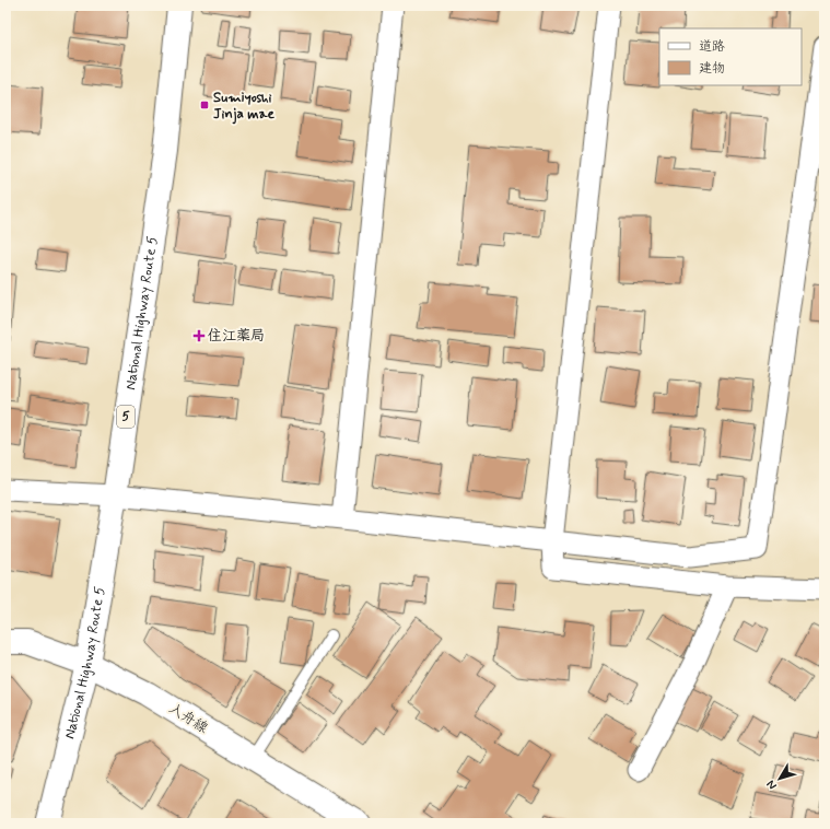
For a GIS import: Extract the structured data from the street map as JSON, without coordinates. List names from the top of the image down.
{
  "streets": {
    "main road": ["National Highway Route 5", "5", "入舟線"]
  },
  "crossings": [
    ["National Highway Route 5", "入舟線"]
  ],
  "places": {
    "transit": ["Sumiyoshi Jinja mae"],
    "health": ["住江薬局"]
  },
  "legend": ["道路", "建物"],
  "north": "bottom left"
}
